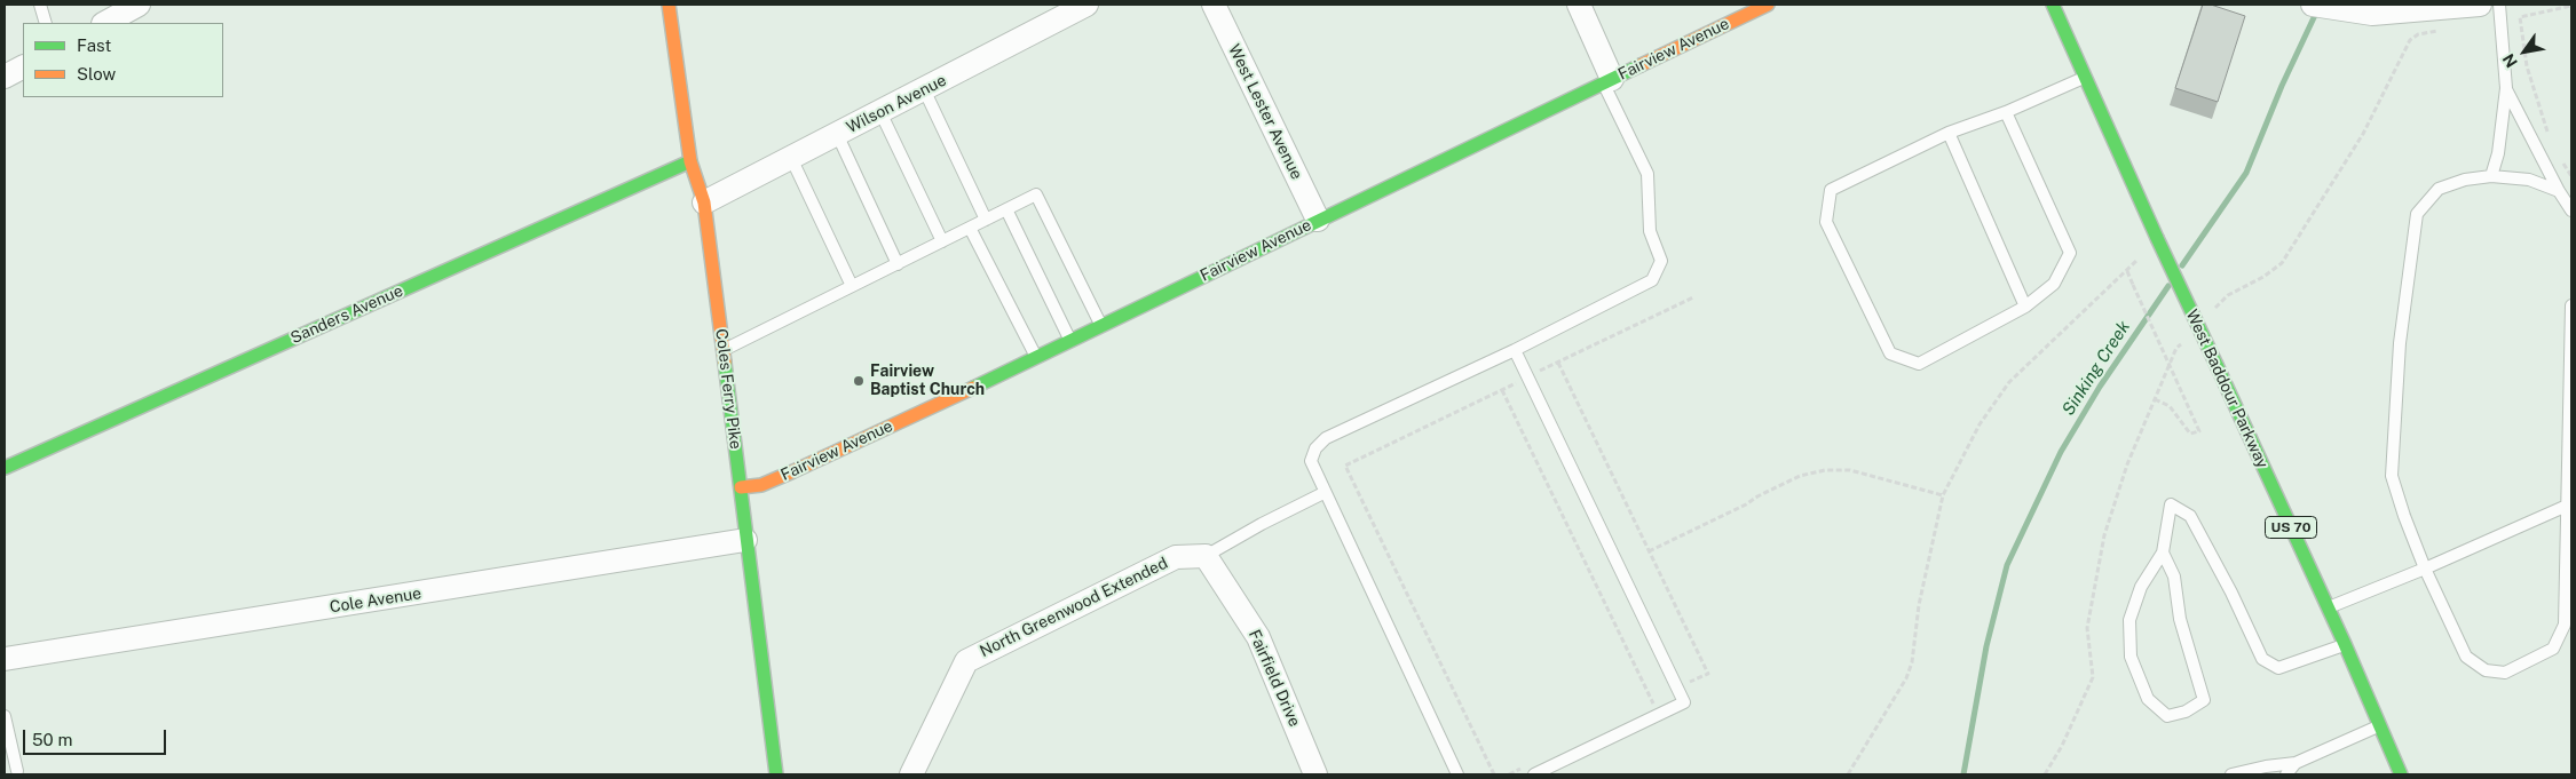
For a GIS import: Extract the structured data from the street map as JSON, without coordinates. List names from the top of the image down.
{
  "streets": {
    "street": [
      "Fairview Avenue",
      "Wilson Avenue",
      "West Lester Avenue",
      "Sanders Avenue",
      "Coles Ferry Pike",
      "West Baddour Parkway",
      "US 70",
      "Cole Avenue",
      "North Greenwood Extended",
      "Fairfield Drive"
    ]
  },
  "crossings": [
    ["Fairview Avenue", "West Lester Avenue"],
    ["Fairview Avenue", "Coles Ferry Pike"],
    ["Wilson Avenue", "Coles Ferry Pike"],
    ["Sanders Avenue", "Coles Ferry Pike"],
    ["Coles Ferry Pike", "Cole Avenue"],
    ["North Greenwood Extended", "Fairfield Drive"]
  ],
  "water": ["Sinking Creek"],
  "places": ["Fairview Baptist Church"],
  "legend": ["Fast", "Slow"],
  "scale_bar": "50 m",
  "north": "bottom left"
}
